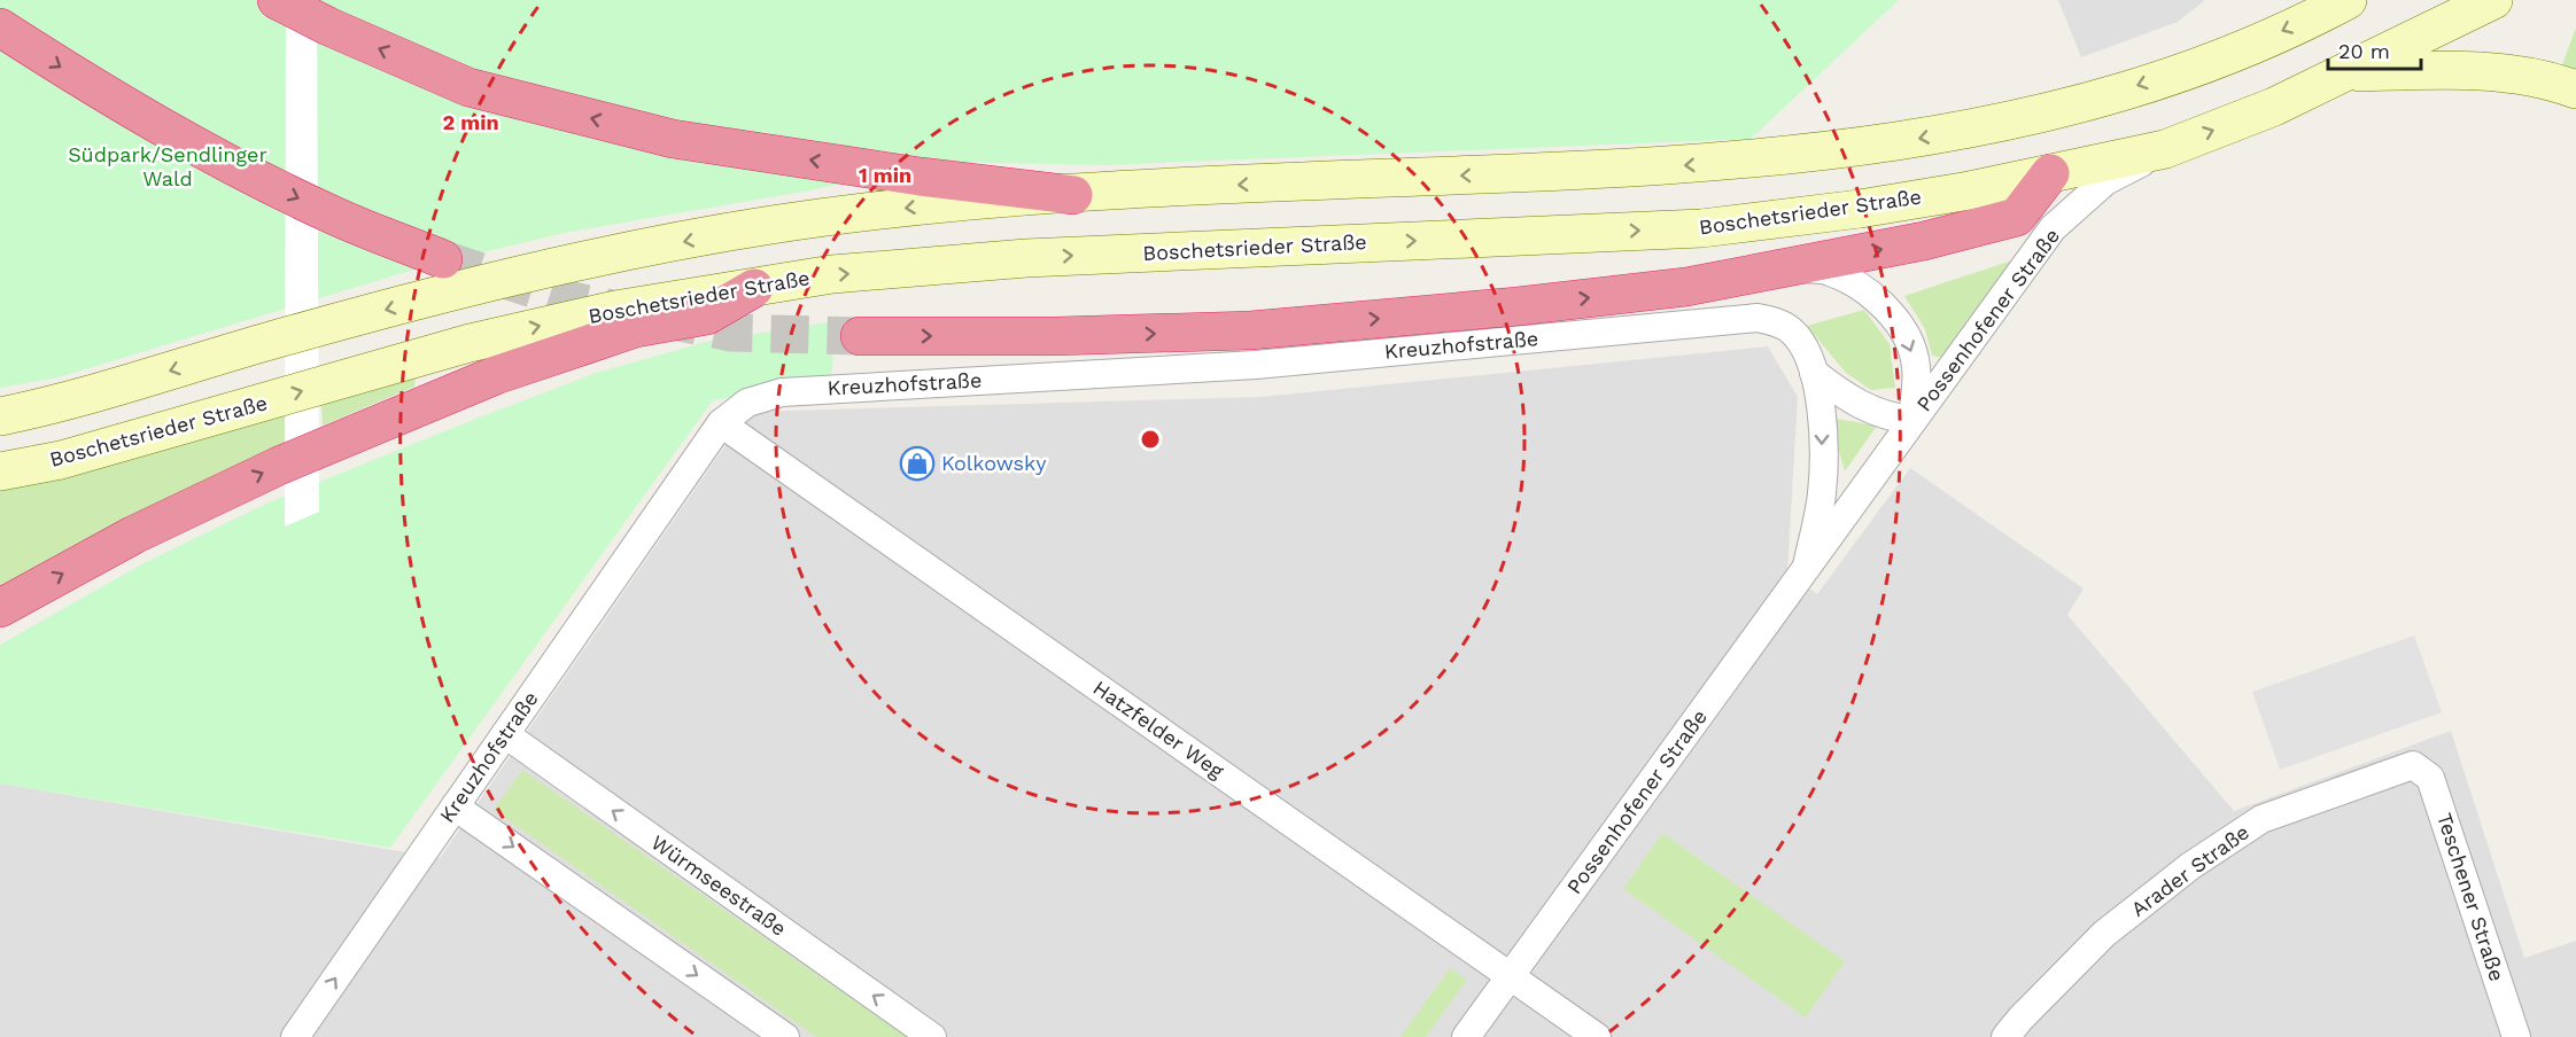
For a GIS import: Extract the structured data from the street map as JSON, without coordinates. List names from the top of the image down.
{
  "streets": {
    "main road": ["Boschetsrieder Straße"],
    "street": [
      "Possenhofener Straße",
      "Kreuzhofstraße",
      "Hatzfelder Weg",
      "Arader Straße",
      "Würmseestraße",
      "Teschener Straße"
    ]
  },
  "crossings": [
    ["Boschetsrieder Straße", "Possenhofener Straße"],
    ["Possenhofener Straße", "Kreuzhofstraße"],
    ["Possenhofener Straße", "Hatzfelder Weg"],
    ["Kreuzhofstraße", "Hatzfelder Weg"],
    ["Kreuzhofstraße", "Würmseestraße"],
    ["Arader Straße", "Teschener Straße"]
  ],
  "parks": ["Südpark/Sendlinger Wald"],
  "places": {
    "shop": ["Kolkowsky"]
  },
  "scale_bar": "20 m",
  "rings": ["2 min", "1 min"]
}
